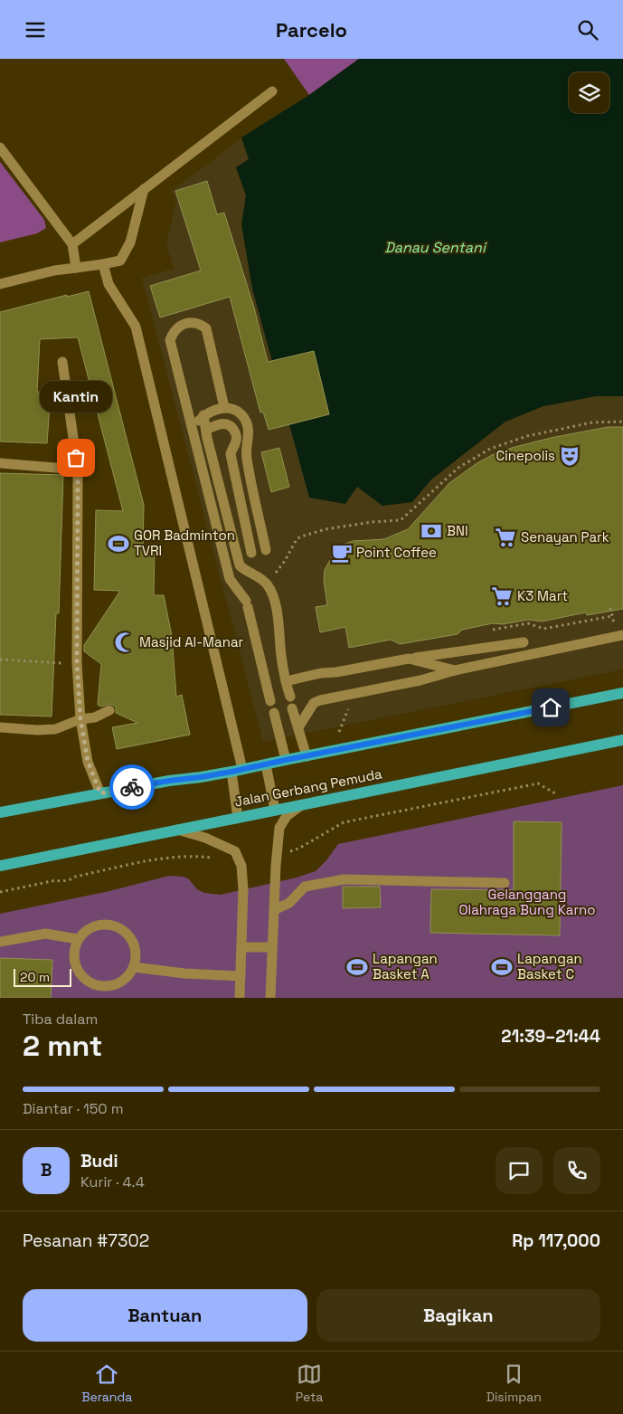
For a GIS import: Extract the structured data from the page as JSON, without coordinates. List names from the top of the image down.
{
  "streets": {
    "main road": ["Jalan Gerbang Pemuda"]
  },
  "water": ["Danau Sentani"],
  "parks": ["Gelanggang Olahraga Bung Karno"],
  "places": {
    "theatre": ["Cinepolis"],
    "other": ["Kantin"],
    "bank": ["BNI"],
    "supermarket": ["Senayan Park", "K3 Mart"],
    "sports": ["GOR Badminton TVRI", "Lapangan Basket A", "Lapangan Basket C"],
    "cafe": ["Point Coffee"],
    "mosque": ["Masjid Al-Manar"]
  },
  "scale_bar": "20 m",
  "page": {
    "header": "Parcelo",
    "bubble": "Kantin",
    "scale": "20 m",
    "heading": ["2 mnt", "Tiba dalam", "21:39–21:44"],
    "panel": [
      "Budi",
      "Kurir · 4.4",
      "Pesanan #7302",
      "Rp 117,000"
    ],
    "bar": "Diantar · 150 m",
    "round": "B",
    "buttons": ["Bantuan", "Bagikan"],
    "tabs": ["Beranda", "Peta", "Disimpan"]
  }
}
